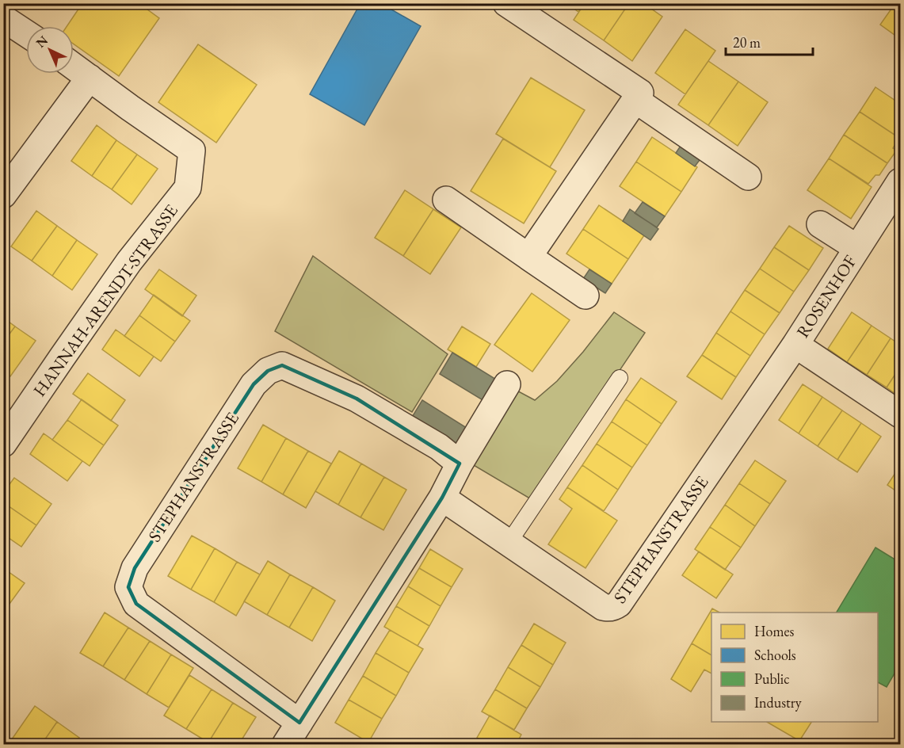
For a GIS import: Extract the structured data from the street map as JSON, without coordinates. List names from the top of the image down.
{
  "streets": {
    "street": ["ROSENHOF", "HANNAH-ARENDT-STRASSE", "STEPHANSTRASSE"]
  },
  "crossings": [
    ["ROSENHOF", "STEPHANSTRASSE"]
  ],
  "legend": [
    "Homes",
    "Schools",
    "Public",
    "Industry"
  ],
  "scale_bar": "20 m",
  "north": "top left"
}
